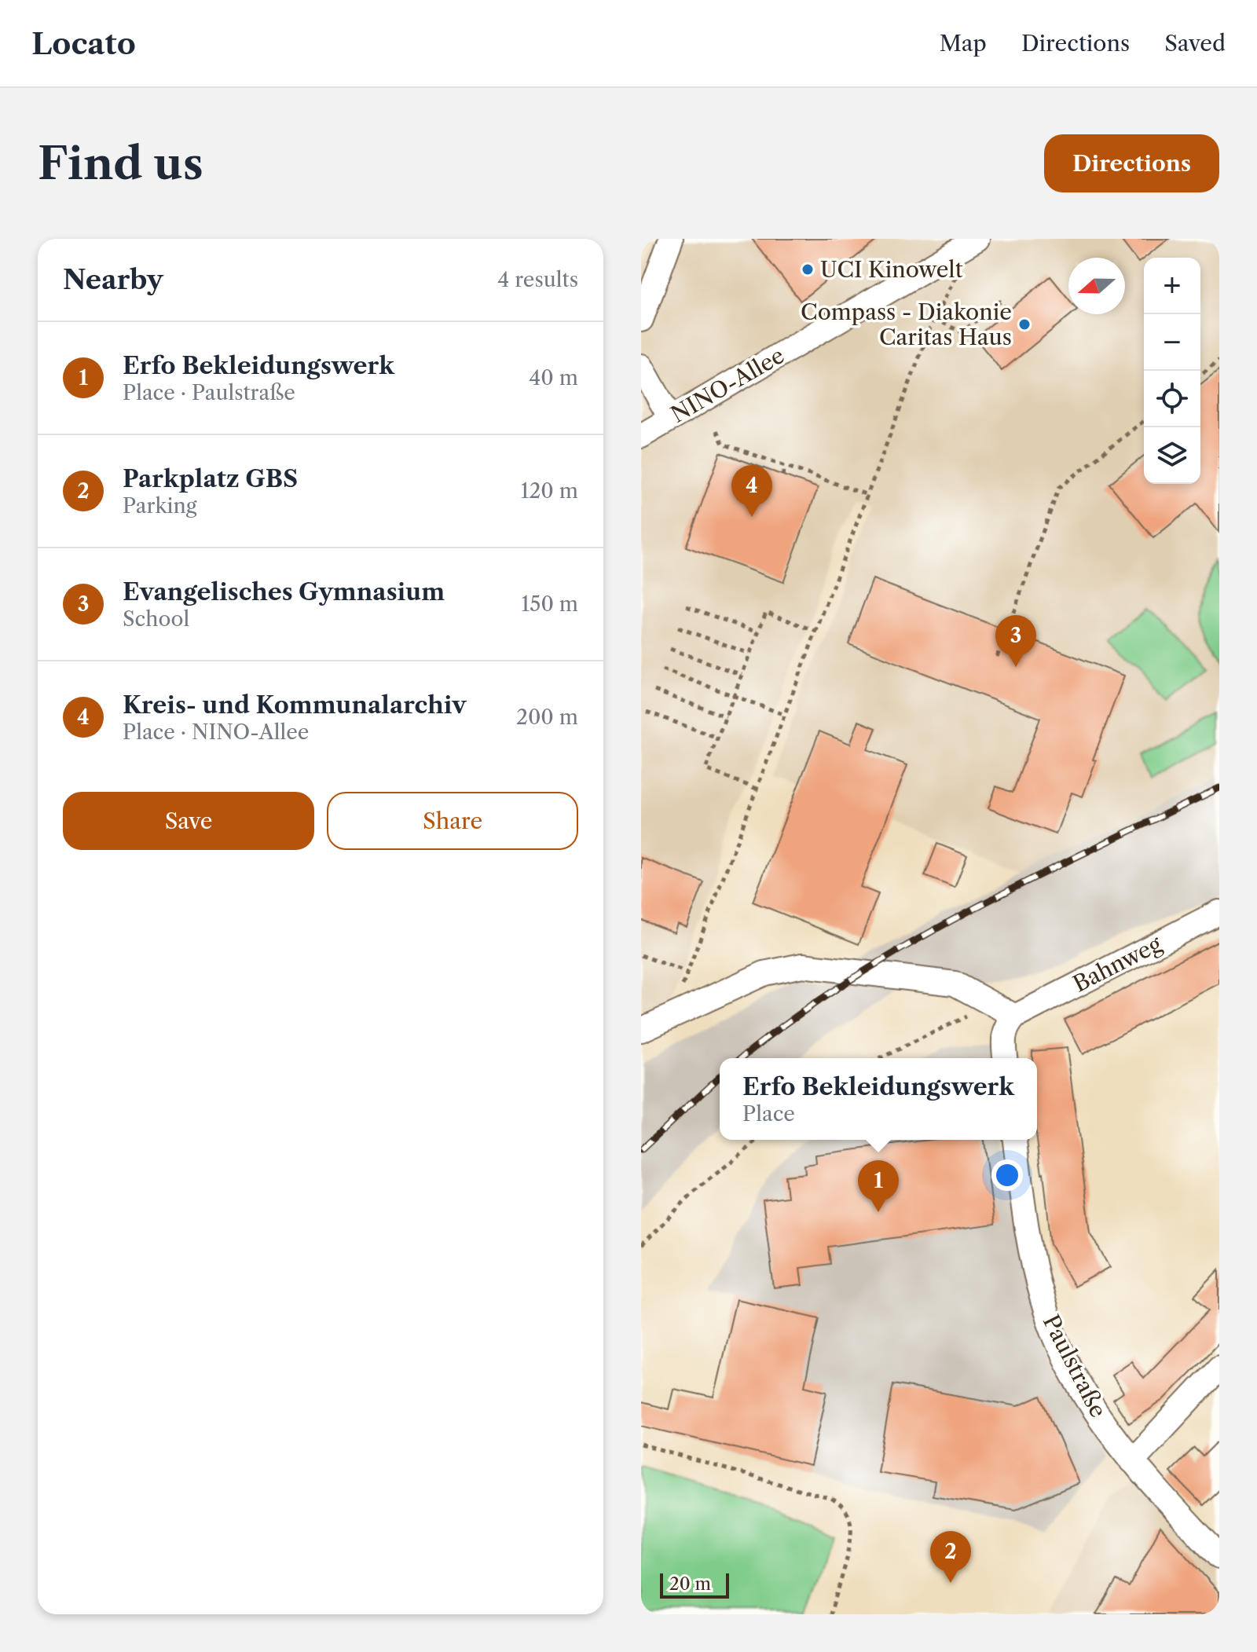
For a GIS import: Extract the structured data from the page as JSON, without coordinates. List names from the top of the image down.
{
  "streets": {
    "street": ["NINO-Allee", "Bahnweg", "Paulstraße"]
  },
  "places": ["UCI Kinowelt", "Compass - Diakonie Caritas Haus"],
  "scale_bar": "20 m",
  "north": "left",
  "page": {
    "header": "Locato",
    "nav": ["Map", "Directions", "Saved"],
    "buttons": [
      "Directions",
      ["Save", "Share"]
    ],
    "title": "Find us",
    "heading": ["Nearby", "4 results"],
    "map_buttons": ["+", "−"],
    "list": [
      {
        "mark": "1",
        "name": "Erfo Bekleidungswerk",
        "note": "Place · Paulstraße",
        "value": "40 m"
      },
      {
        "mark": "2",
        "name": "Parkplatz GBS",
        "note": "Parking",
        "value": "120 m"
      },
      {
        "mark": "3",
        "name": "Evangelisches Gymnasium",
        "note": "School",
        "value": "150 m"
      },
      {
        "mark": "4",
        "name": "Kreis- und Kommunalarchiv",
        "note": "Place · NINO-Allee",
        "value": "200 m"
      }
    ],
    "pins": [
      "4",
      "3",
      "1",
      "2"
    ],
    "popup": ["Erfo Bekleidungswerk", "Place"],
    "scale": "20 m"
  }
}
